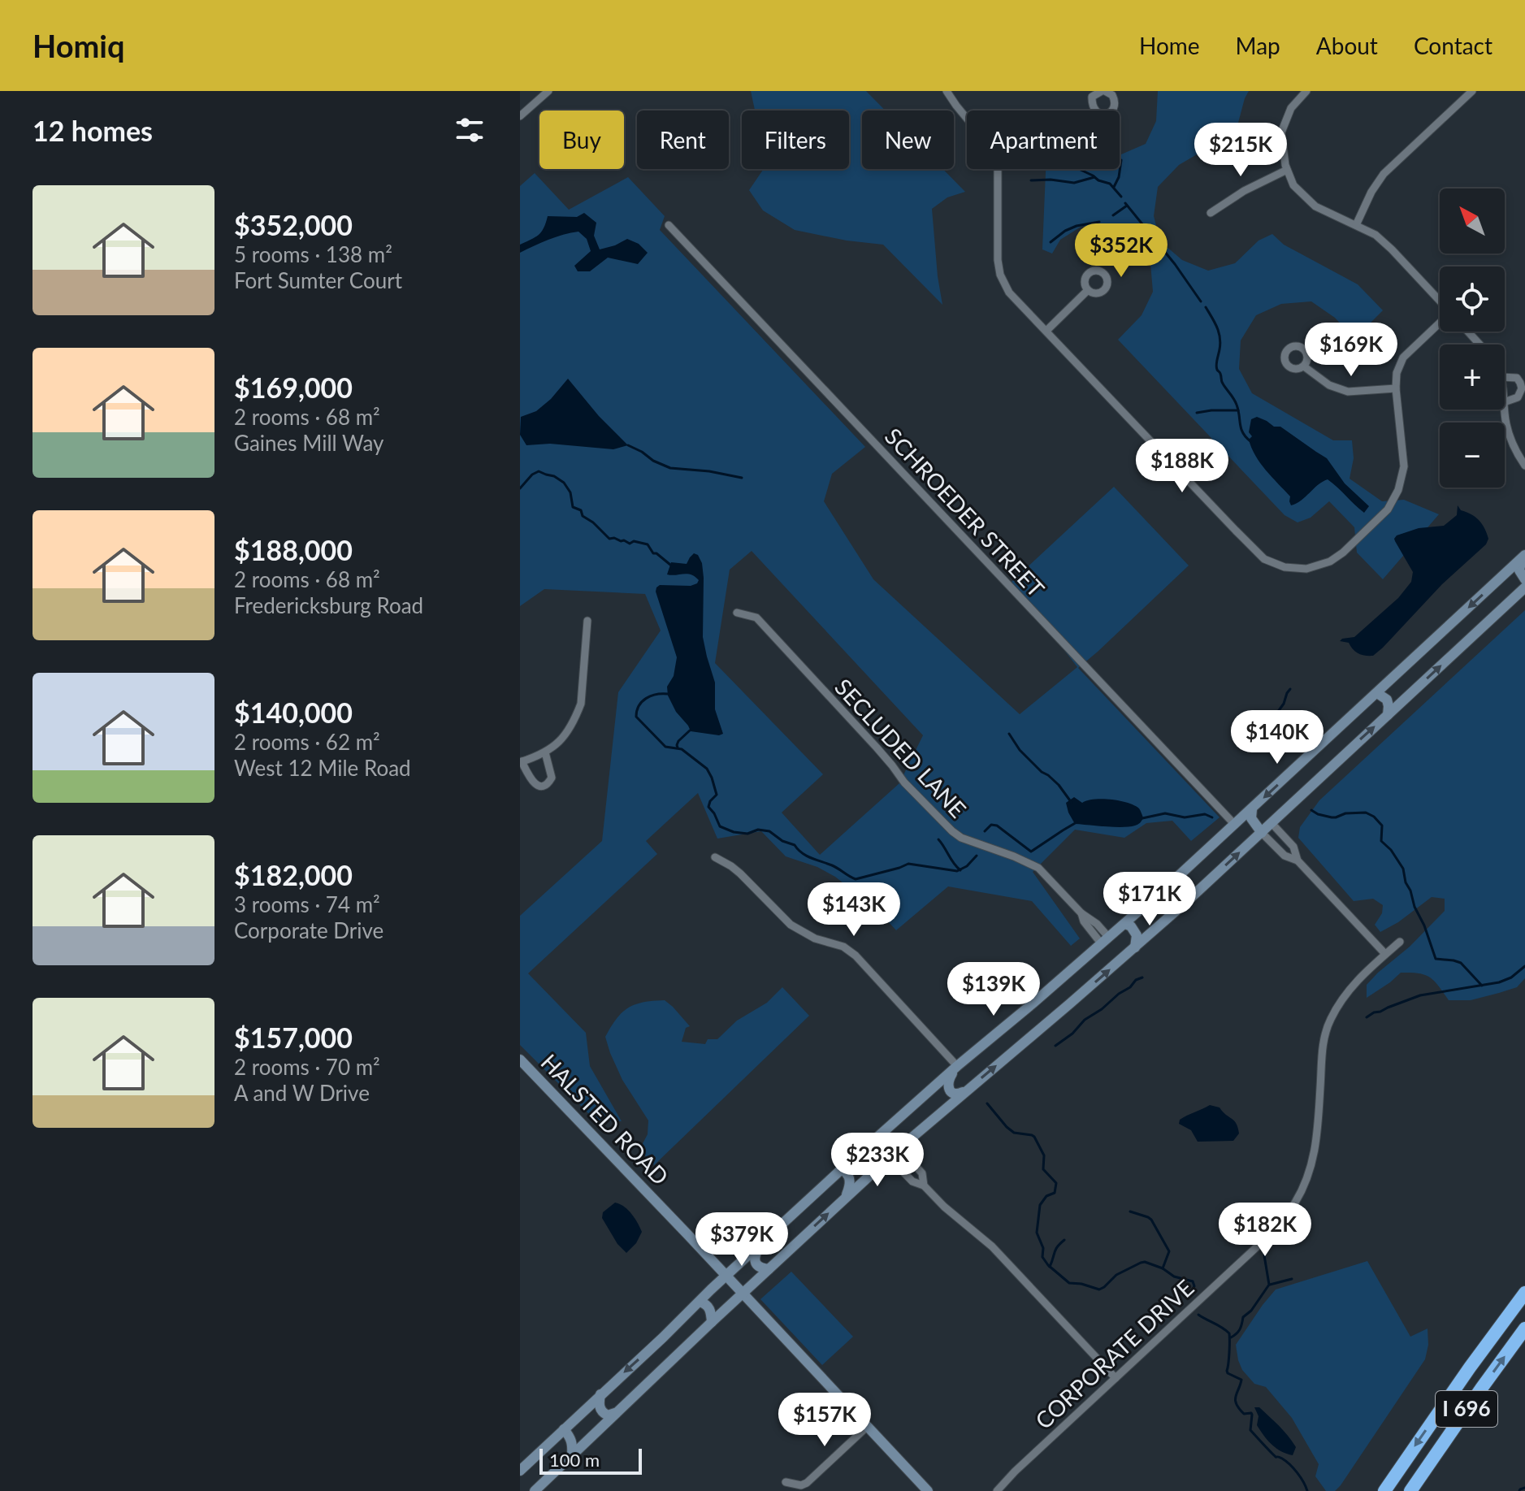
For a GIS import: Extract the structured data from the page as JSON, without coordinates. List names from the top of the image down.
{
  "streets": {
    "highway": ["I 696"],
    "main road": ["HALSTED ROAD"],
    "street": ["SCHROEDER STREET", "SECLUDED LANE", "CORPORATE DRIVE"]
  },
  "scale_bar": "100 m",
  "north": "top left",
  "page": {
    "header": "Homiq",
    "nav": [
      "Home",
      "Map",
      "About",
      "Contact"
    ],
    "heading": "12 homes",
    "chip": [
      "Buy",
      "Rent",
      "Filters",
      "New",
      "Apartment"
    ],
    "price": [
      "$215K",
      "$352K",
      "$169K",
      "$188K",
      "$140K",
      "$171K",
      "$143K",
      "$139K",
      "$233K",
      "$182K",
      "$379K",
      "$157K"
    ],
    "list": [
      {
        "name": "$352,000",
        "note": "5 rooms · 138 m² · Fort Sumter Court"
      },
      {
        "name": "$169,000",
        "note": "2 rooms · 68 m² · Gaines Mill Way"
      },
      {
        "name": "$188,000",
        "note": "2 rooms · 68 m² · Fredericksburg Road"
      },
      {
        "name": "$140,000",
        "note": "2 rooms · 62 m² · West 12 Mile Road"
      },
      {
        "name": "$182,000",
        "note": "3 rooms · 74 m² · Corporate Drive"
      },
      {
        "name": "$157,000",
        "note": "2 rooms · 70 m² · A and W Drive"
      }
    ],
    "map_buttons": ["+", "−"],
    "scale": "100 m"
  }
}
